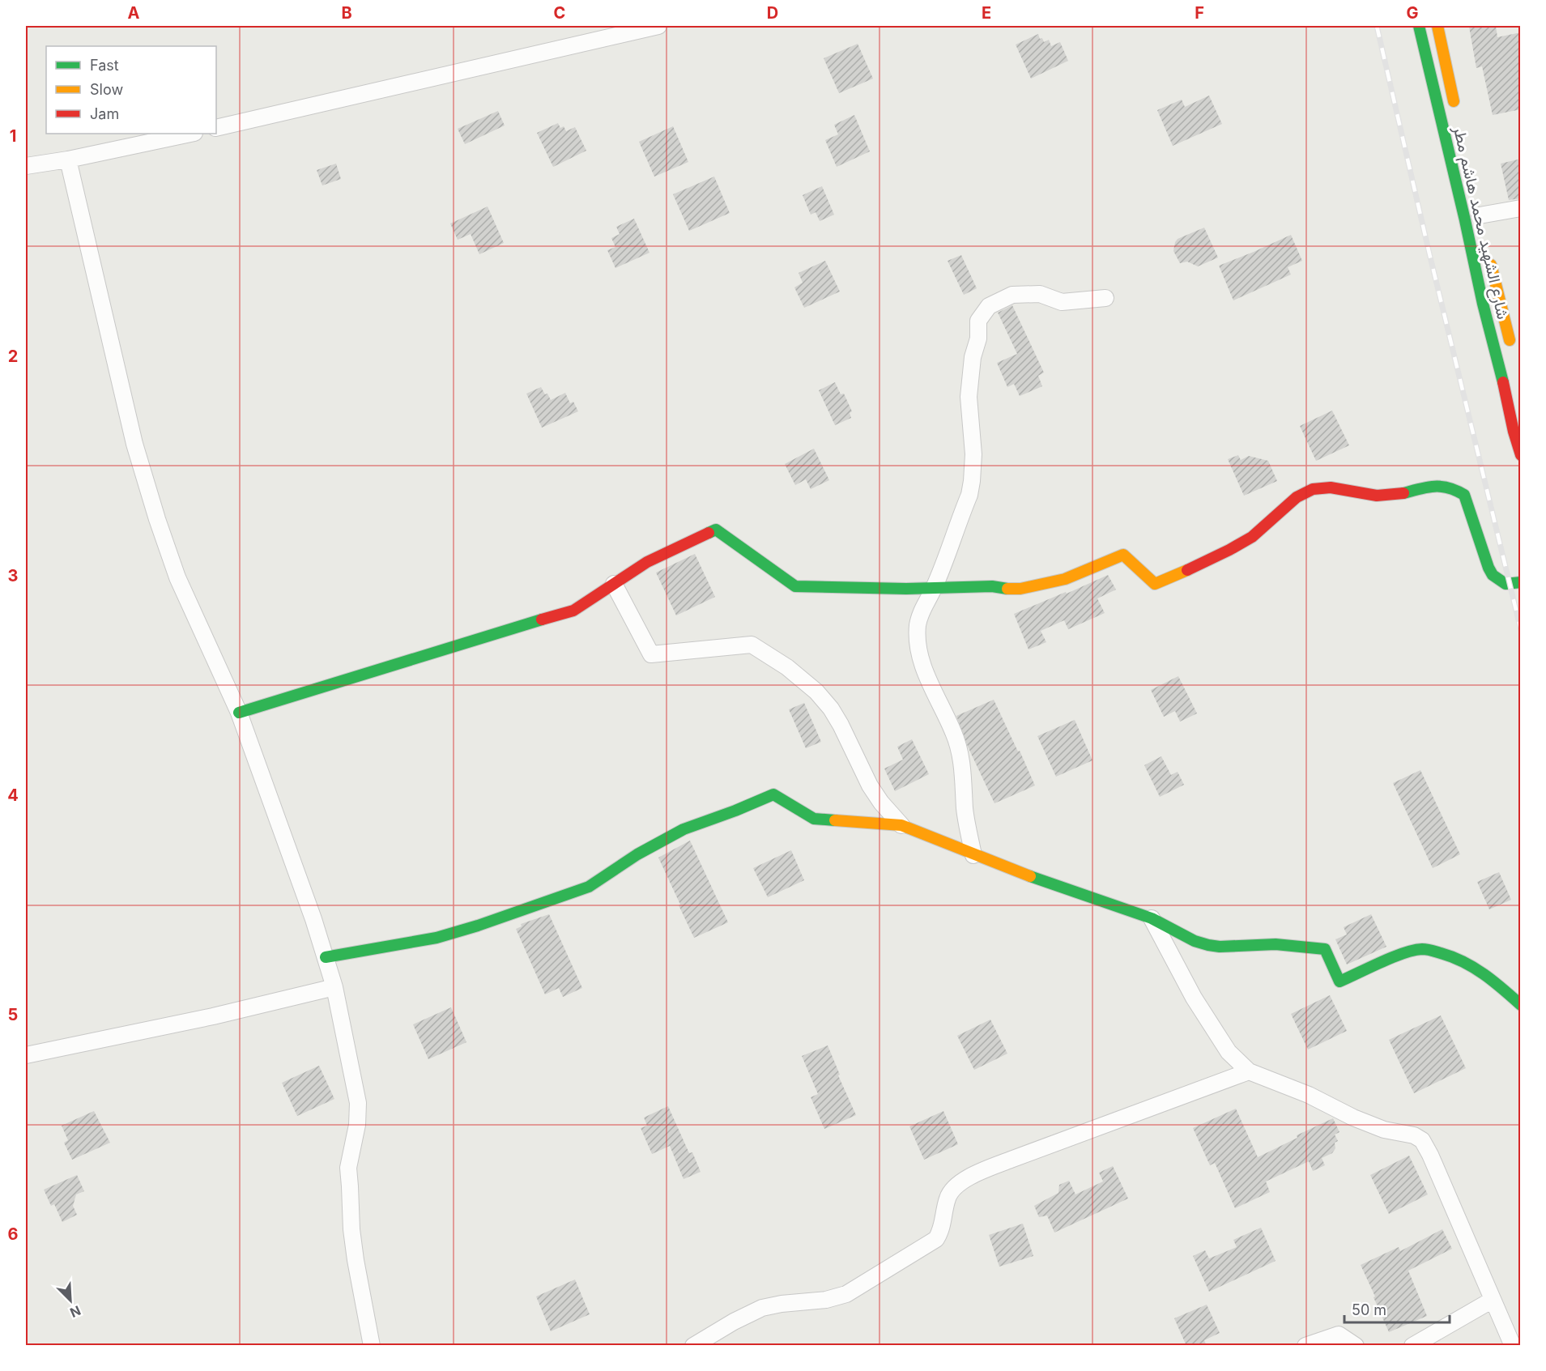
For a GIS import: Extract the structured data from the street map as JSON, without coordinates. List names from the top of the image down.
{
  "streets": {
    "street": ["شارع الشهيد محمد هاشم مطر"]
  },
  "legend": ["Fast", "Slow", "Jam"],
  "scale_bar": "50 m",
  "north": "bottom right",
  "grid": {
    "columns": [
      "A",
      "B",
      "C",
      "D",
      "E",
      "F",
      "G"
    ],
    "rows": [
      "1",
      "2",
      "3",
      "4",
      "5",
      "6"
    ]
  }
}
